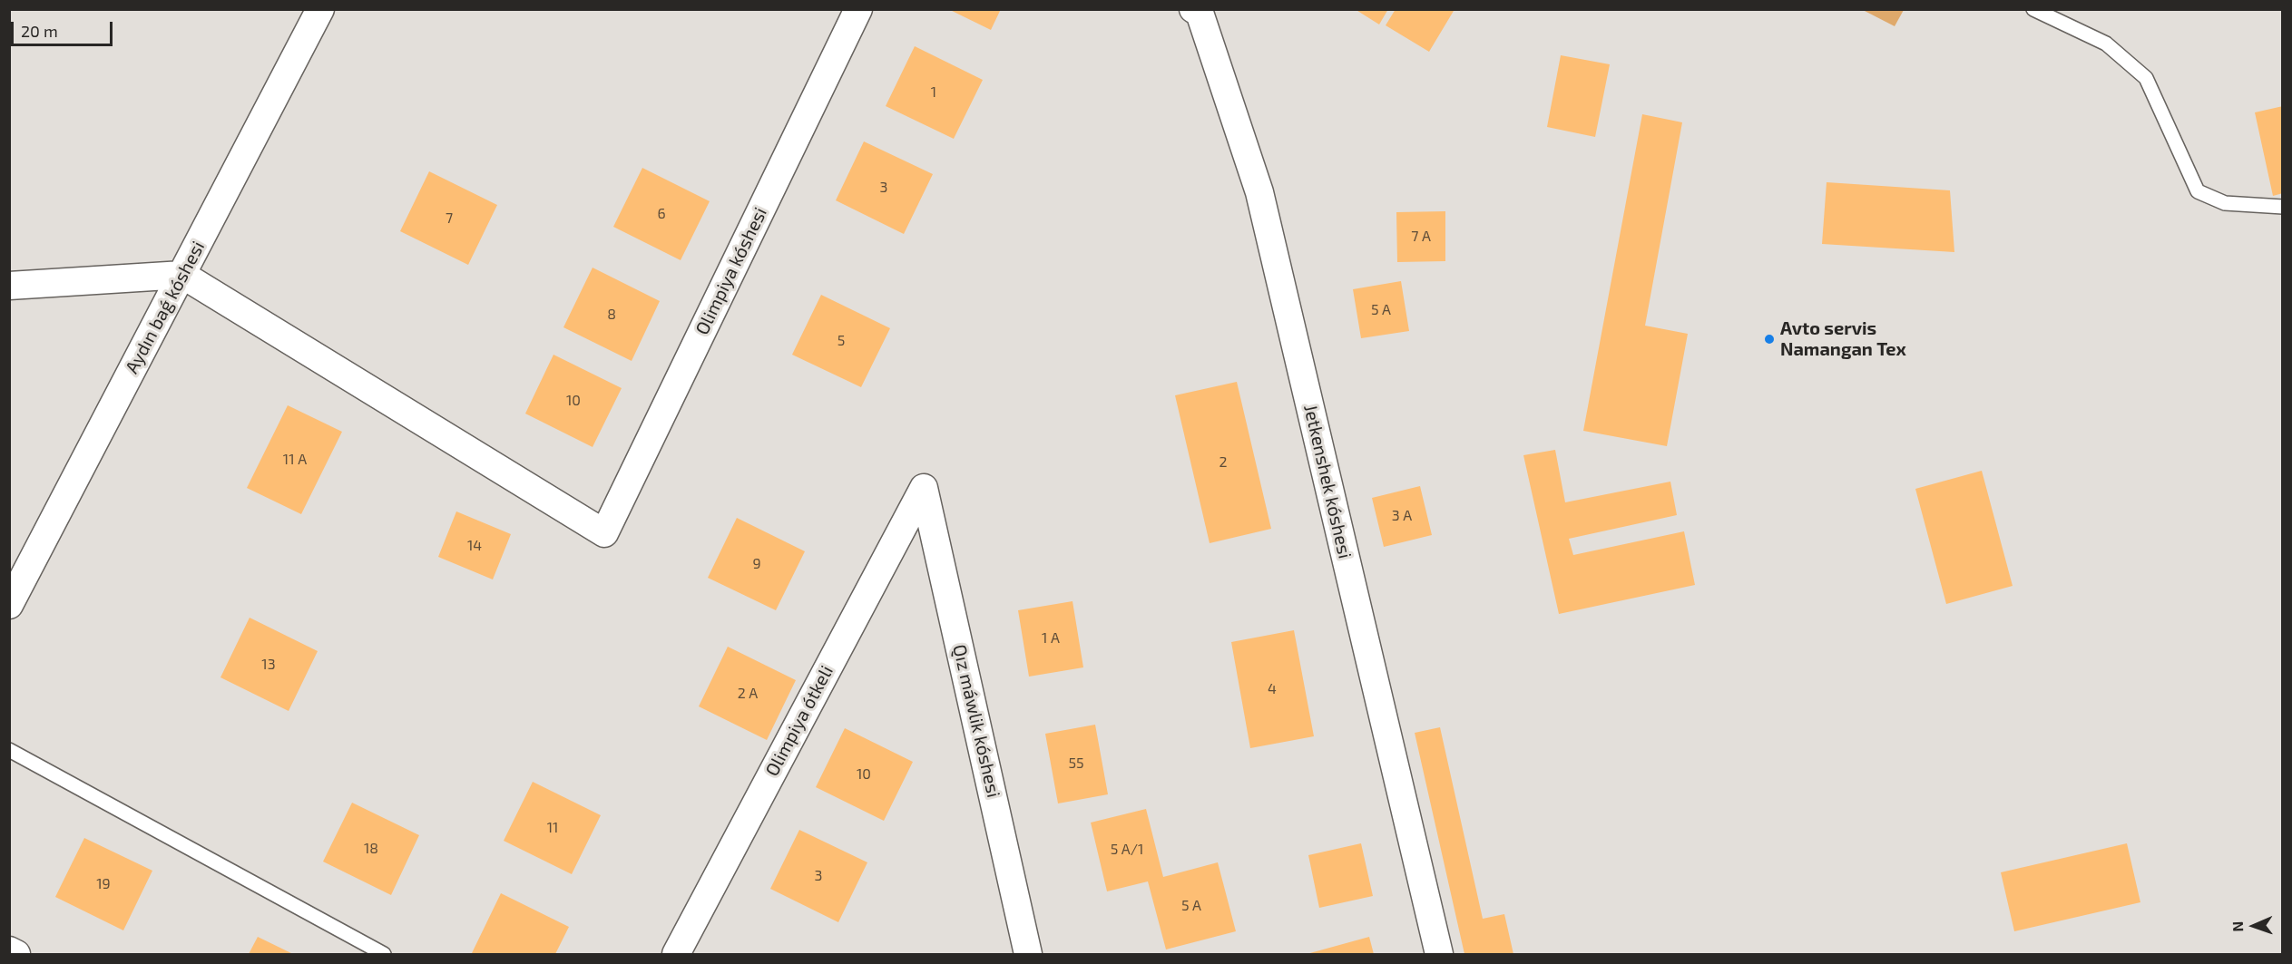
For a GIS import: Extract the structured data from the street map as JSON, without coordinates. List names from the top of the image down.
{
  "streets": {
    "street": [
      "Olimpiya kóshesi",
      "Aydın baǵ kóshesi",
      "Jetkenshek kóshesi",
      "Olimpiya ótkeli",
      "Qız máwlik kóshesi"
    ]
  },
  "crossings": [
    ["Olimpiya kóshesi", "Aydın baǵ kóshesi"],
    ["Olimpiya ótkeli", "Qız máwlik kóshesi"]
  ],
  "places": ["Avto servis Namangan Tex"],
  "house_numbers": [
    "1",
    "3",
    "6",
    "7",
    "7 А",
    "5 А",
    "8",
    "5",
    "10",
    "11 А",
    "2",
    "3 А",
    "14",
    "9",
    "1 А",
    "13",
    "4",
    "2 А",
    "55",
    "10",
    "11",
    "18",
    "5 А/1",
    "3",
    "19",
    "5 А"
  ],
  "scale_bar": "20 m",
  "north": "left"
}
